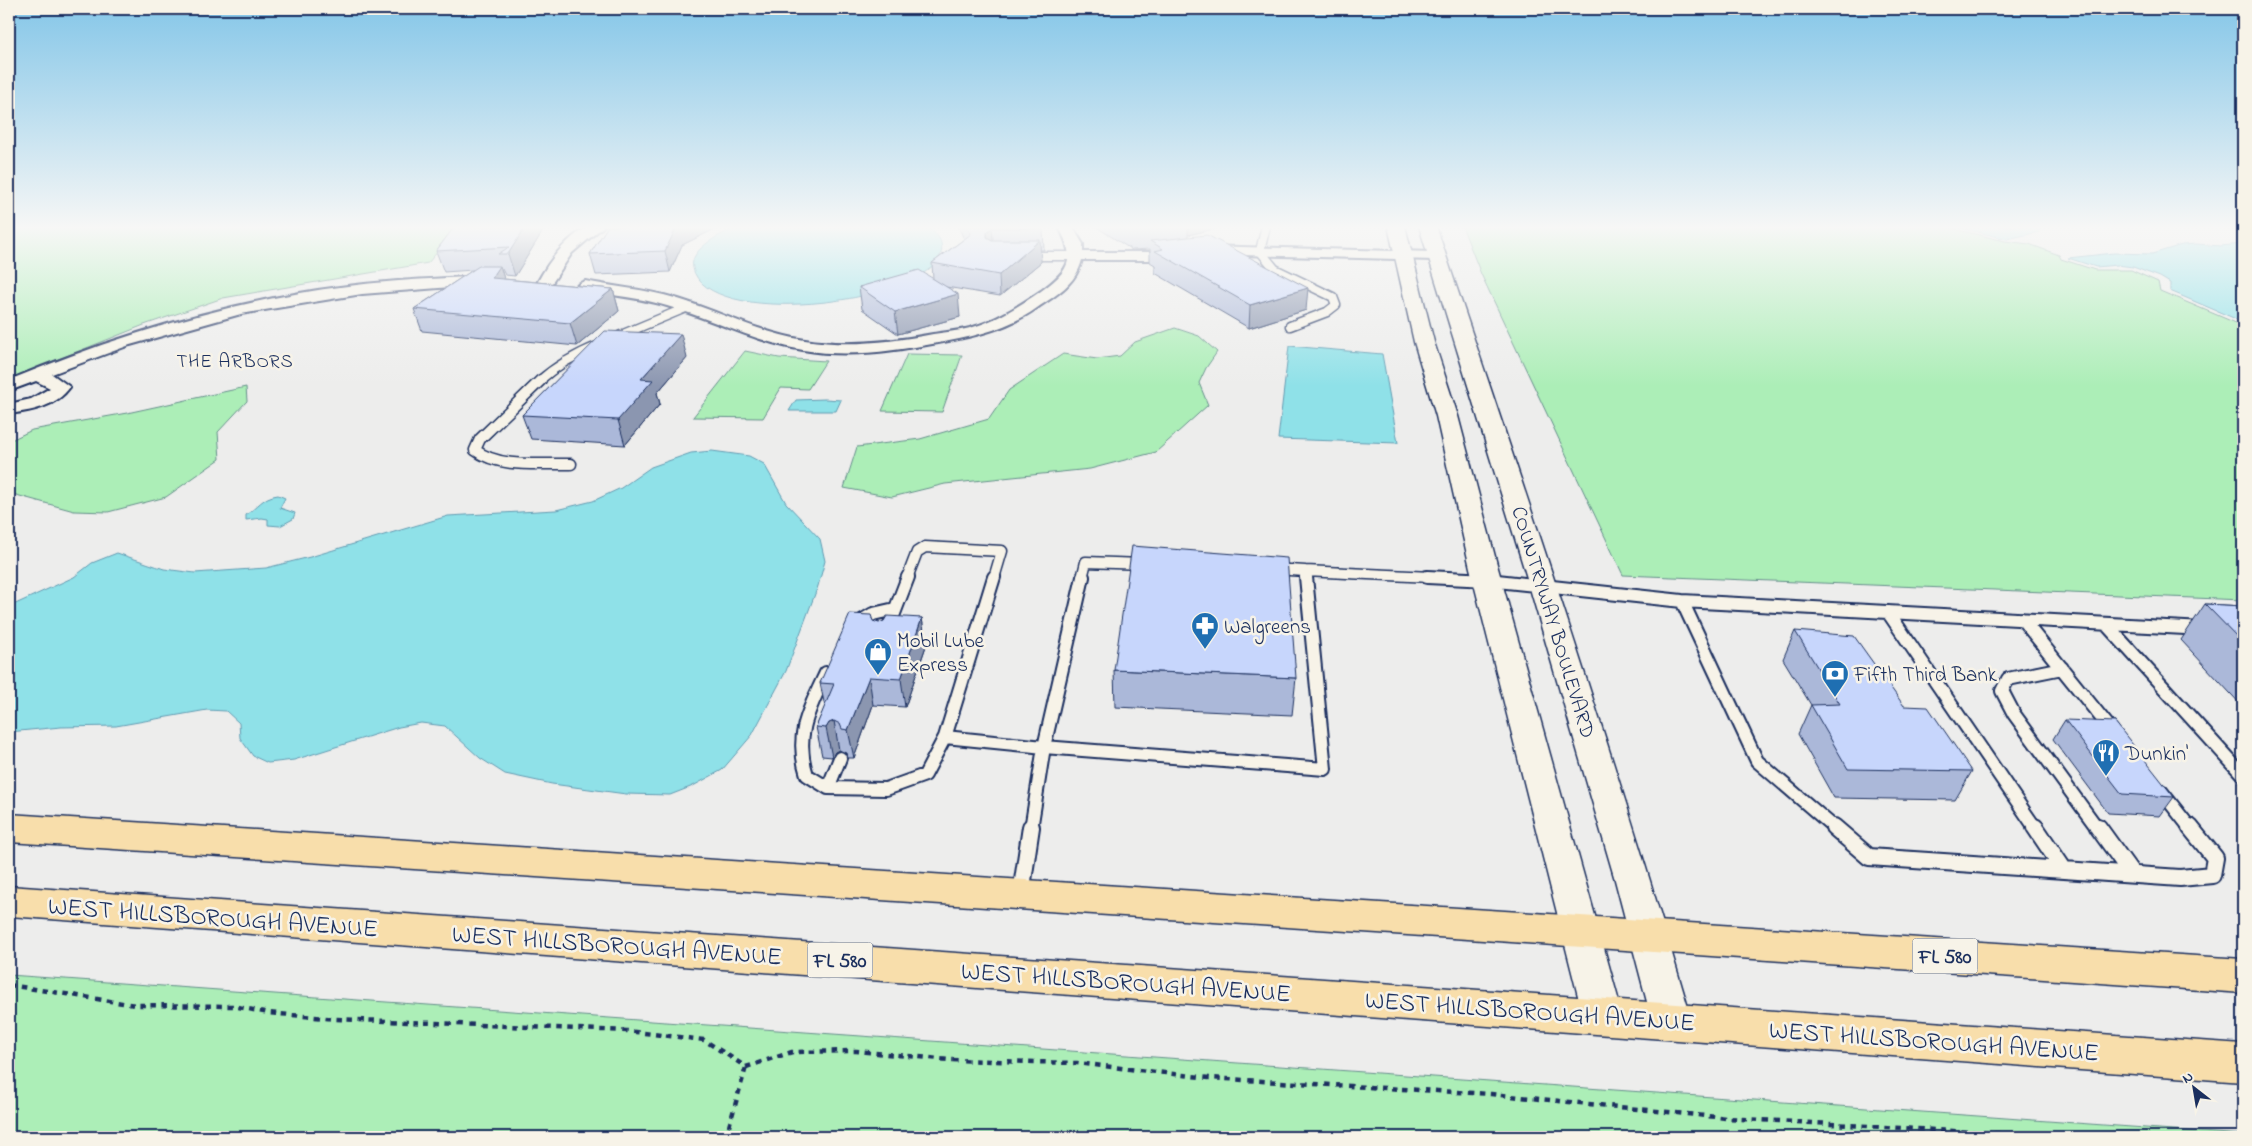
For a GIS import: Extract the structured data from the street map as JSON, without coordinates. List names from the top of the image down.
{
  "streets": {
    "main road": ["WEST HILLSBOROUGH AVENUE", "FL 580"],
    "street": ["COUNTRYWAY BOULEVARD"]
  },
  "crossings": [
    ["COUNTRYWAY BOULEVARD", "WEST HILLSBOROUGH AVENUE"],
    ["COUNTRYWAY BOULEVARD", "FL 580"]
  ],
  "districts": ["THE ARBORS"],
  "places": {
    "pharmacy": ["Walgreens"],
    "shop": ["Mobil Lube Express"],
    "bank": ["Fifth Third Bank"],
    "restaurant": ["Dunkin'"]
  },
  "north": "top left"
}
